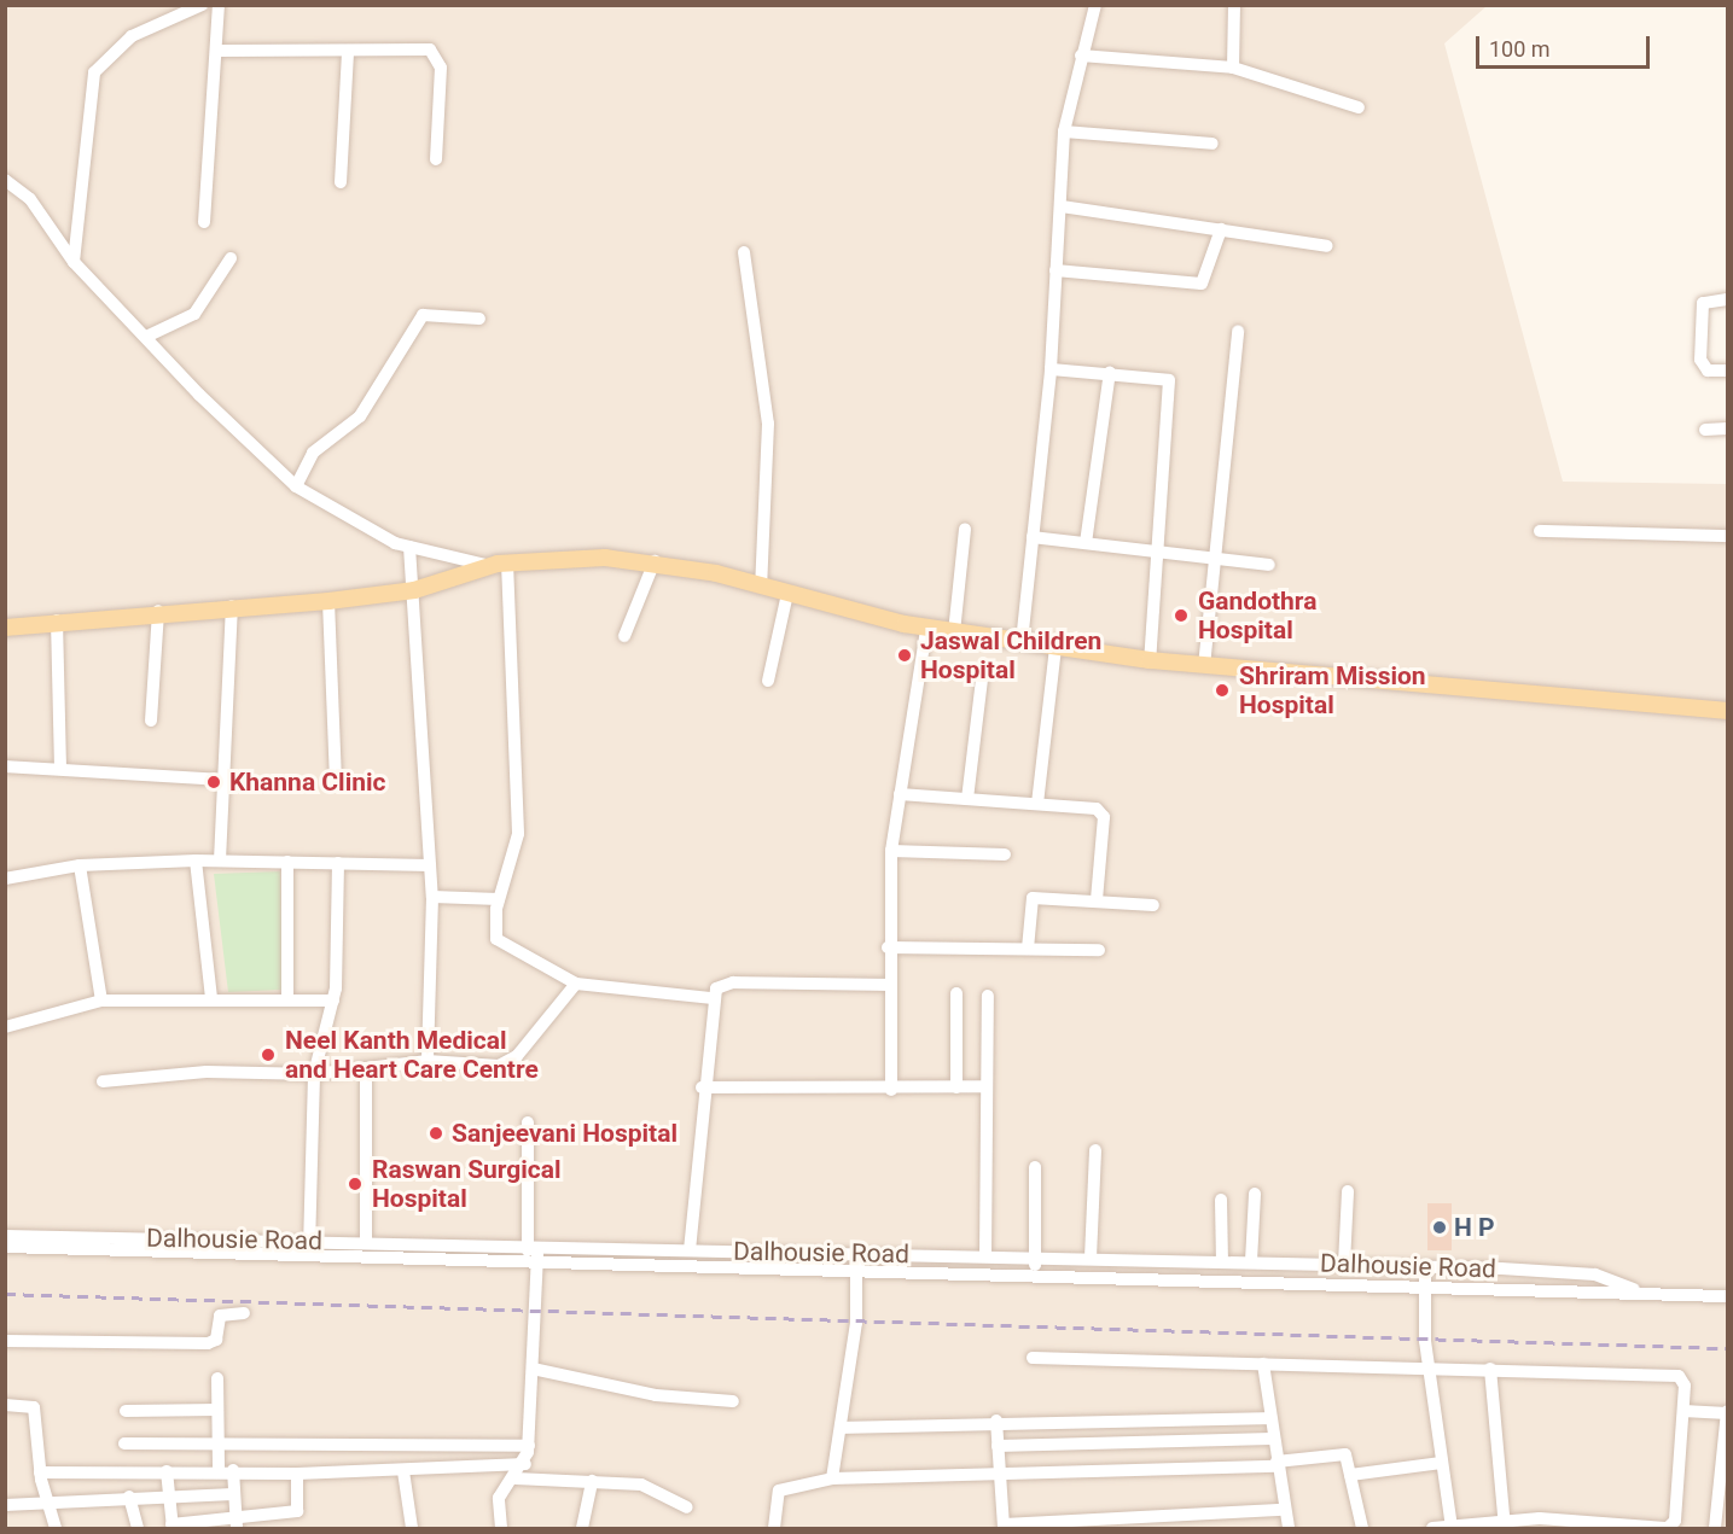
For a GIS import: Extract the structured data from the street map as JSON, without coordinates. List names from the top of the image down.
{
  "streets": {
    "street": ["Dalhousie Road"]
  },
  "places": [
    "Gandothra Hospital",
    "Jaswal Children Hospital",
    "Shriram Mission Hospital",
    "Khanna Clinic",
    "Neel Kanth Medical and Heart Care Centre",
    "Sanjeevani Hospital",
    "Raswan Surgical Hospital",
    "H P"
  ],
  "scale_bar": "100 m"
}
